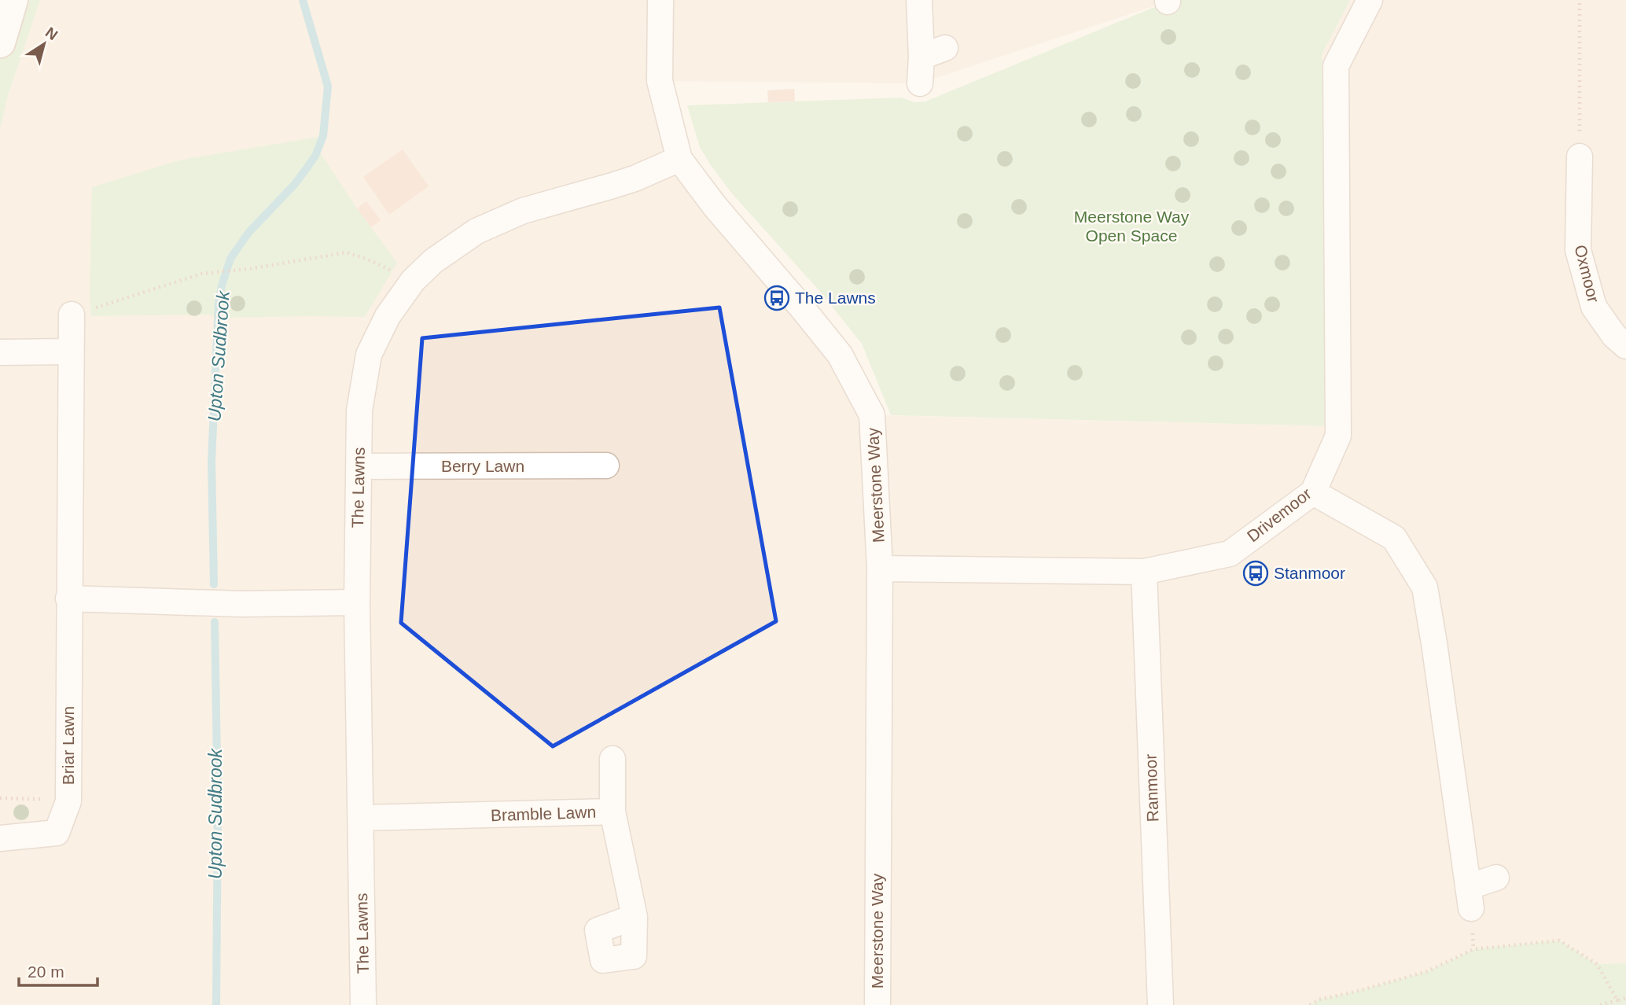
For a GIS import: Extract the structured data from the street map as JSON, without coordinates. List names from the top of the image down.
{
  "streets": {
    "street": [
      "Oxmoor",
      "Berry Lawn",
      "Meerstone Way",
      "The Lawns",
      "Drivemoor",
      "Briar Lawn",
      "Ranmoor",
      "Bramble Lawn"
    ]
  },
  "crossings": [
    ["Berry Lawn", "The Lawns"],
    ["Meerstone Way", "The Lawns"],
    ["Meerstone Way", "Drivemoor"],
    ["The Lawns", "Bramble Lawn"],
    ["Drivemoor", "Ranmoor"]
  ],
  "water": ["Upton Sudbrook"],
  "parks": ["Meerstone Way Open Space"],
  "places": {
    "bus stop": ["The Lawns", "Stanmoor"]
  },
  "scale_bar": "20 m",
  "north": "top right"
}
